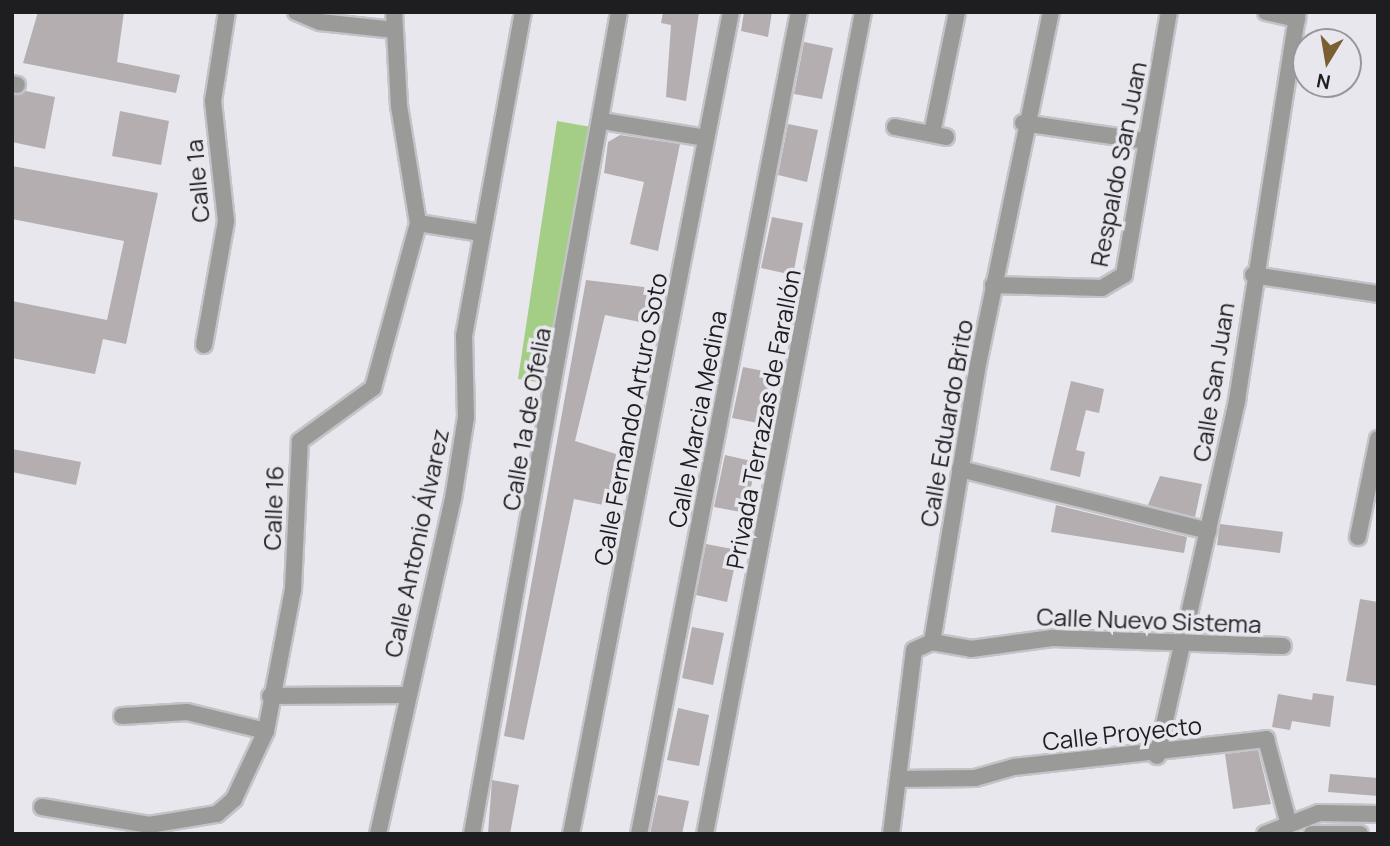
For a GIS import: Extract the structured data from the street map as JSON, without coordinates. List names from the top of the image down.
{
  "streets": {
    "street": [
      "Respaldo San Juan",
      "Calle 1a",
      "Calle San Juan",
      "Calle 1a de Ofelia",
      "Calle Fernando Arturo Soto",
      "Calle Marcia Medina",
      "Privada Terrazas de Farallón",
      "Calle Eduardo Brito",
      "Calle 16",
      "Calle Antonio Álvarez",
      "Calle Nuevo Sistema",
      "Calle Proyecto"
    ]
  },
  "crossings": [
    ["Respaldo San Juan", "Calle Eduardo Brito"],
    ["Calle San Juan", "Calle Nuevo Sistema"],
    ["Calle San Juan", "Calle Proyecto"],
    ["Calle Eduardo Brito", "Calle Nuevo Sistema"]
  ],
  "north": "bottom"
}
